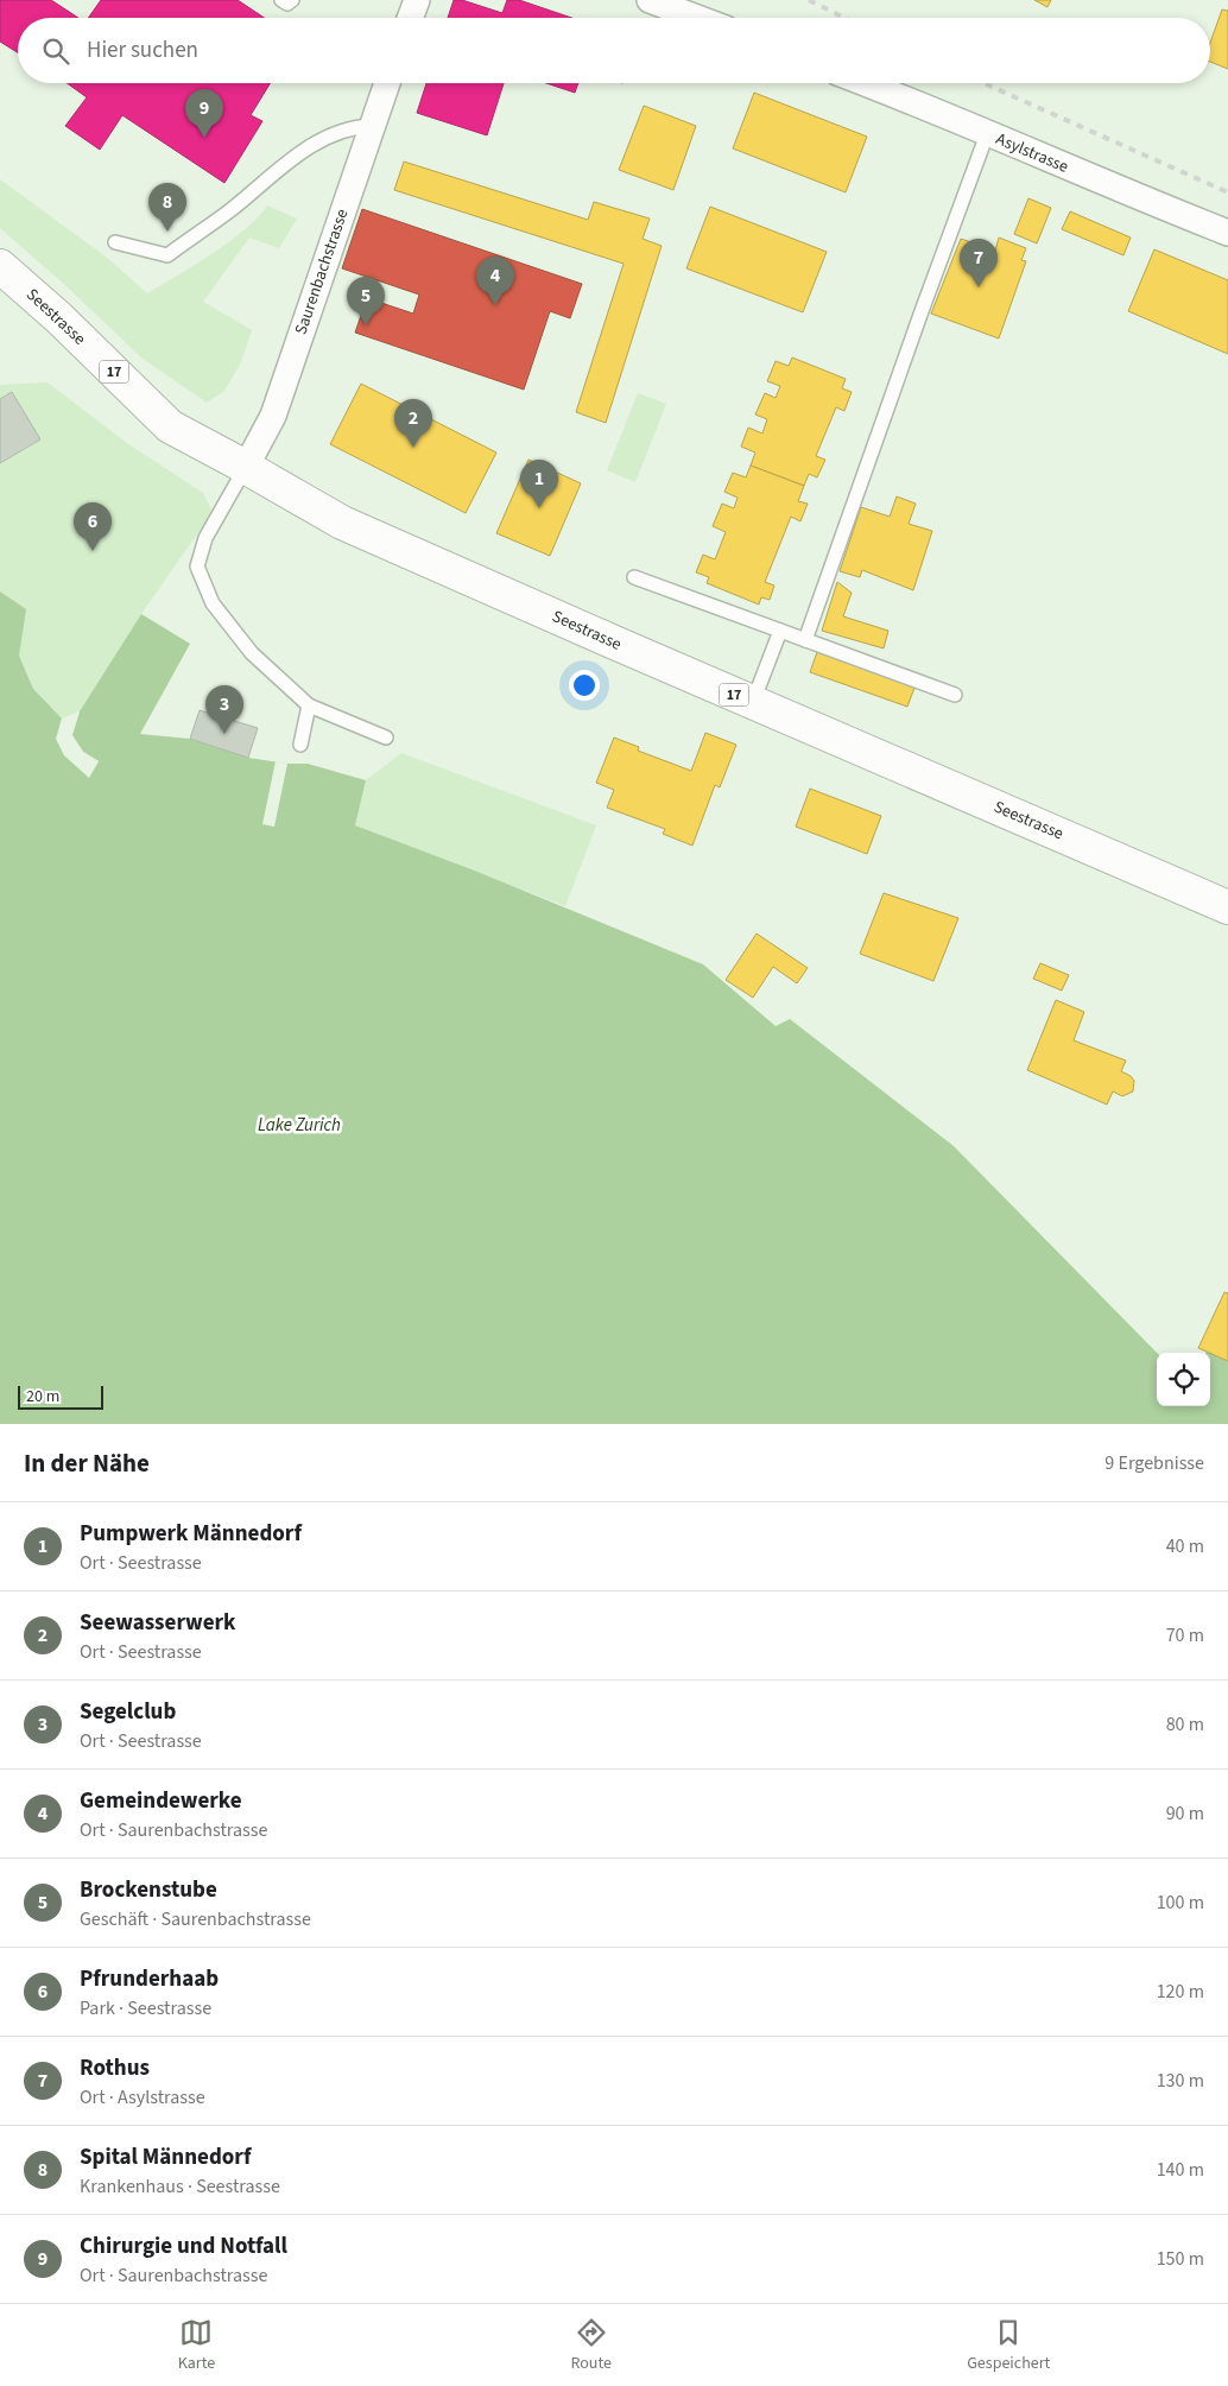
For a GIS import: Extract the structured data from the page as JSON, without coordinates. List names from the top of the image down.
{
  "streets": {
    "main road": ["Seestrasse", "17"],
    "street": ["Asylstrasse", "Saurenbachstrasse"]
  },
  "crossings": [
    ["Saurenbachstrasse", "Seestrasse"]
  ],
  "water": ["Lake Zurich"],
  "scale_bar": "20 m",
  "page": {
    "search": "Hier suchen",
    "pins": [
      "9",
      "8",
      "7",
      "4",
      "5",
      "2",
      "1",
      "6",
      "3"
    ],
    "scale": "20 m",
    "heading": ["In der Nähe", "9 Ergebnisse"],
    "list": [
      {
        "mark": "1",
        "name": "Pumpwerk Männedorf",
        "note": "Ort · Seestrasse",
        "value": "40 m"
      },
      {
        "mark": "2",
        "name": "Seewasserwerk",
        "note": "Ort · Seestrasse",
        "value": "70 m"
      },
      {
        "mark": "3",
        "name": "Segelclub",
        "note": "Ort · Seestrasse",
        "value": "80 m"
      },
      {
        "mark": "4",
        "name": "Gemeindewerke",
        "note": "Ort · Saurenbachstrasse",
        "value": "90 m"
      },
      {
        "mark": "5",
        "name": "Brockenstube",
        "note": "Geschäft · Saurenbachstrasse",
        "value": "100 m"
      },
      {
        "mark": "6",
        "name": "Pfrunderhaab",
        "note": "Park · Seestrasse",
        "value": "120 m"
      },
      {
        "mark": "7",
        "name": "Rothus",
        "note": "Ort · Asylstrasse",
        "value": "130 m"
      },
      {
        "mark": "8",
        "name": "Spital Männedorf",
        "note": "Krankenhaus · Seestrasse",
        "value": "140 m"
      },
      {
        "mark": "9",
        "name": "Chirurgie und Notfall",
        "note": "Ort · Saurenbachstrasse",
        "value": "150 m"
      }
    ],
    "nav": ["Karte", "Route", "Gespeichert"]
  }
}
